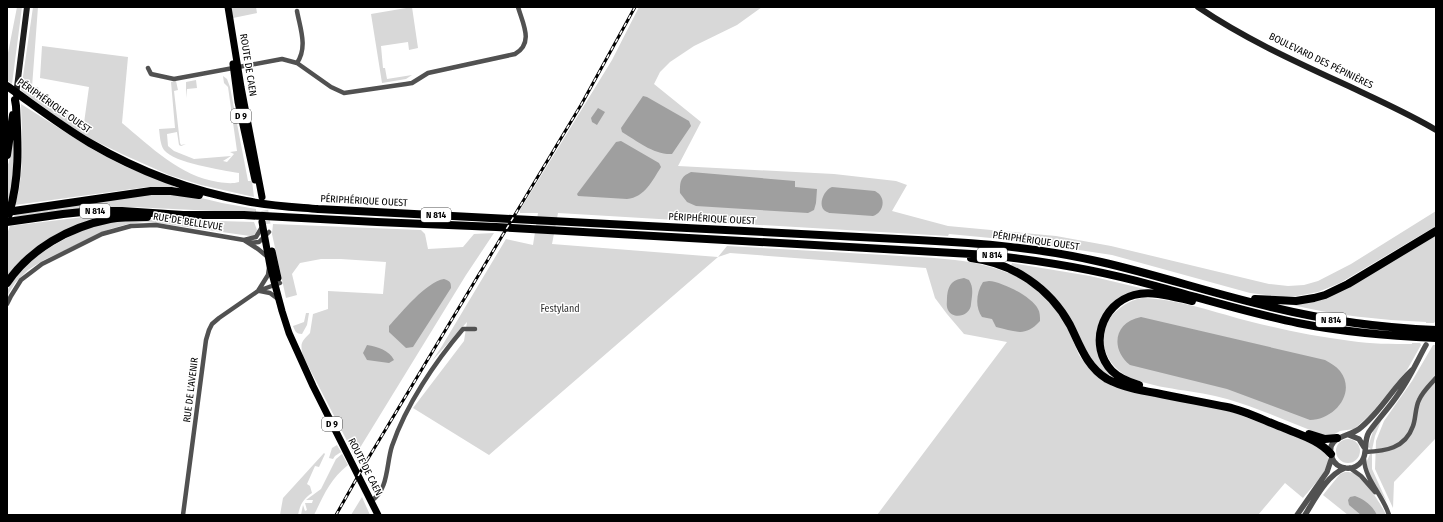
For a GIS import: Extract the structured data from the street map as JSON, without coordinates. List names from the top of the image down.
{
  "streets": {
    "highway": ["PÉRIPHÉRIQUE OUEST", "N 814"],
    "main road": ["BOULEVARD DES PÉPINIÈRES", "ROUTE DE CAEN", "D 9"],
    "street": ["RUE DE BELLEVUE", "RUE DE L'AVENIR"]
  },
  "crossings": [
    ["ROUTE DE CAEN", "RUE DE BELLEVUE"],
    ["ROUTE DE CAEN", "RUE DE L'AVENIR"]
  ],
  "parks": ["Festyland"]
}
